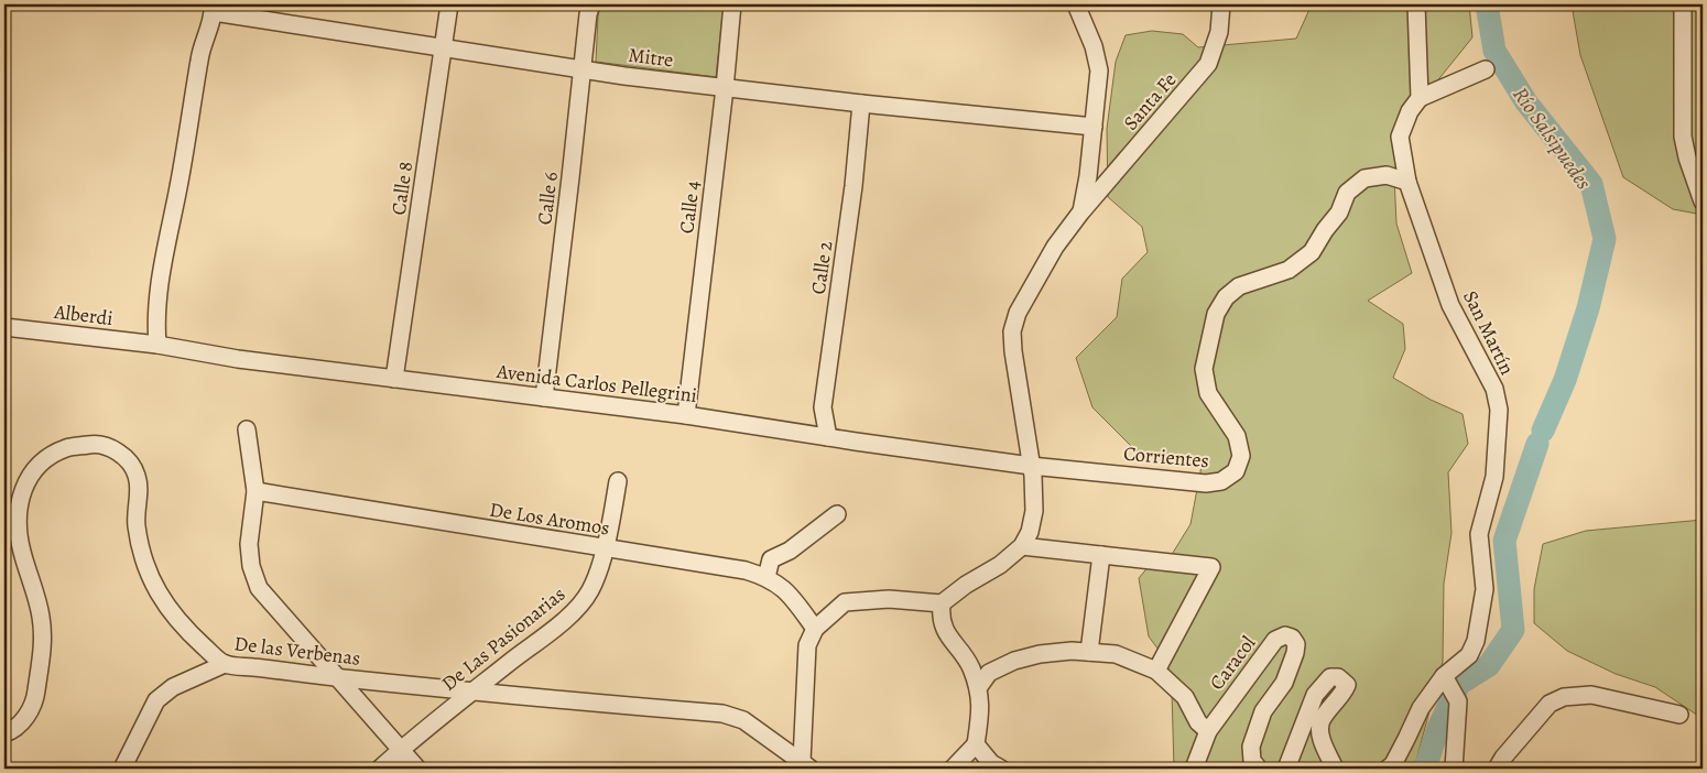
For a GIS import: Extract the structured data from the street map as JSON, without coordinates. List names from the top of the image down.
{
  "streets": {
    "street": [
      "Mitre",
      "Santa Fe",
      "Calle 8",
      "Calle 6",
      "Calle 4",
      "Calle 2",
      "Alberdi",
      "San Martín",
      "Avenida Carlos Pellegrini",
      "Corrientes",
      "De Los Aromos",
      "De Las Pasionarias",
      "De las Verbenas",
      "Caracol"
    ]
  },
  "crossings": [
    ["Mitre", "Calle 8"],
    ["Mitre", "Calle 6"],
    ["Mitre", "Calle 4"],
    ["Mitre", "Calle 2"],
    ["Santa Fe", "Avenida Carlos Pellegrini"],
    ["Santa Fe", "Corrientes"],
    ["Calle 8", "Avenida Carlos Pellegrini"],
    ["Calle 6", "Avenida Carlos Pellegrini"],
    ["Calle 4", "Avenida Carlos Pellegrini"],
    ["Calle 2", "Avenida Carlos Pellegrini"],
    ["Alberdi", "Avenida Carlos Pellegrini"],
    ["San Martín", "Corrientes"],
    ["Avenida Carlos Pellegrini", "Corrientes"],
    ["De Los Aromos", "De Las Pasionarias"],
    ["De Las Pasionarias", "De las Verbenas"]
  ],
  "water": ["Río Salsipuedes"]
}
